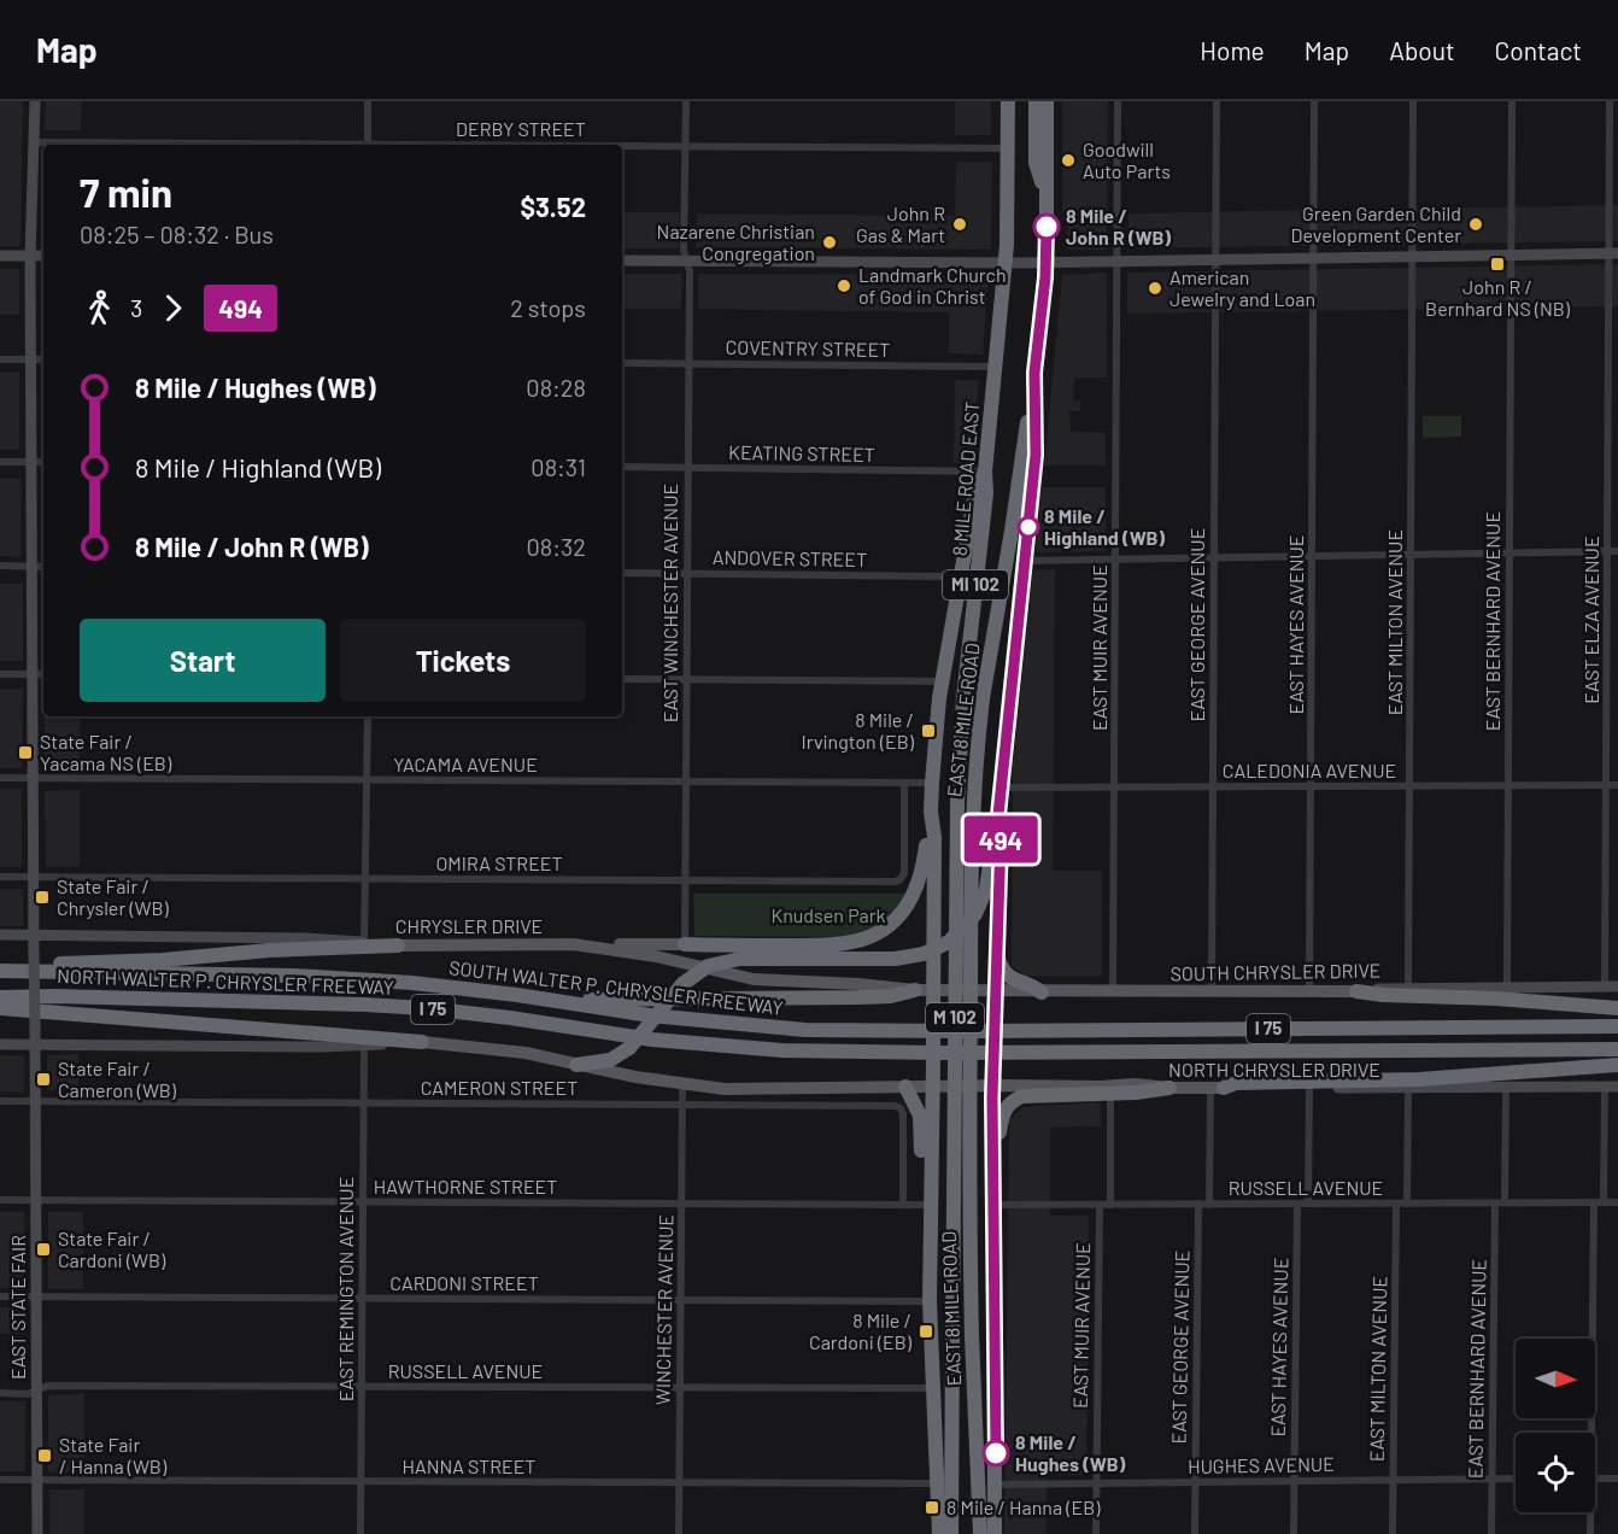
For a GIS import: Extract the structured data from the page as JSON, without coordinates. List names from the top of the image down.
{
  "streets": {
    "highway": [
      "8 MILE ROAD EAST",
      "MI 102",
      "EAST 8 MILE ROAD",
      "NORTH WALTER P. CHRYSLER FREEWAY",
      "SOUTH WALTER P. CHRYSLER FREEWAY",
      "I 75",
      "M 102"
    ],
    "main road": [
      "CHRYSLER DRIVE",
      "SOUTH CHRYSLER DRIVE",
      "NORTH CHRYSLER DRIVE",
      "EAST STATE FAIR"
    ],
    "street": [
      "DERBY STREET",
      "COVENTRY STREET",
      "KEATING STREET",
      "ANDOVER STREET",
      "EAST WINCHESTER AVENUE",
      "EAST ELZA AVENUE",
      "EAST BERNHARD AVENUE",
      "EAST MILTON AVENUE",
      "EAST GEORGE AVENUE",
      "EAST HAYES AVENUE",
      "EAST MUIR AVENUE",
      "YACAMA AVENUE",
      "CALEDONIA AVENUE",
      "OMIRA STREET",
      "CAMERON STREET",
      "HAWTHORNE STREET",
      "RUSSELL AVENUE",
      "CARDONI STREET",
      "EAST REMINGTON AVENUE",
      "WINCHESTER AVENUE",
      "HUGHES AVENUE",
      "HANNA STREET"
    ]
  },
  "crossings": [
    ["DERBY STREET", "8 MILE ROAD EAST"],
    ["DERBY STREET", "EAST WINCHESTER AVENUE"],
    ["DERBY STREET", "EAST STATE FAIR"],
    ["COVENTRY STREET", "8 MILE ROAD EAST"],
    ["COVENTRY STREET", "EAST WINCHESTER AVENUE"],
    ["KEATING STREET", "8 MILE ROAD EAST"],
    ["KEATING STREET", "EAST WINCHESTER AVENUE"],
    ["8 MILE ROAD EAST", "EAST 8 MILE ROAD"],
    ["ANDOVER STREET", "EAST WINCHESTER AVENUE"],
    ["EAST WINCHESTER AVENUE", "YACAMA AVENUE"],
    ["EAST WINCHESTER AVENUE", "OMIRA STREET"],
    ["EAST ELZA AVENUE", "CALEDONIA AVENUE"],
    ["EAST ELZA AVENUE", "SOUTH CHRYSLER DRIVE"],
    ["EAST BERNHARD AVENUE", "CALEDONIA AVENUE"],
    ["EAST BERNHARD AVENUE", "SOUTH CHRYSLER DRIVE"],
    ["EAST BERNHARD AVENUE", "RUSSELL AVENUE"],
    ["EAST BERNHARD AVENUE", "HUGHES AVENUE"],
    ["EAST MILTON AVENUE", "CALEDONIA AVENUE"],
    ["EAST MILTON AVENUE", "SOUTH CHRYSLER DRIVE"],
    ["EAST MILTON AVENUE", "RUSSELL AVENUE"],
    ["EAST MILTON AVENUE", "HUGHES AVENUE"],
    ["EAST GEORGE AVENUE", "CALEDONIA AVENUE"],
    ["EAST GEORGE AVENUE", "SOUTH CHRYSLER DRIVE"],
    ["EAST GEORGE AVENUE", "RUSSELL AVENUE"],
    ["EAST GEORGE AVENUE", "HUGHES AVENUE"],
    ["EAST HAYES AVENUE", "CALEDONIA AVENUE"],
    ["EAST HAYES AVENUE", "SOUTH CHRYSLER DRIVE"],
    ["EAST HAYES AVENUE", "RUSSELL AVENUE"],
    ["EAST HAYES AVENUE", "HUGHES AVENUE"],
    ["EAST MUIR AVENUE", "CALEDONIA AVENUE"],
    ["EAST MUIR AVENUE", "SOUTH CHRYSLER DRIVE"],
    ["EAST MUIR AVENUE", "RUSSELL AVENUE"],
    ["EAST MUIR AVENUE", "HUGHES AVENUE"],
    ["EAST 8 MILE ROAD", "CHRYSLER DRIVE"],
    ["EAST 8 MILE ROAD", "SOUTH CHRYSLER DRIVE"],
    ["EAST 8 MILE ROAD", "HAWTHORNE STREET"],
    ["EAST 8 MILE ROAD", "RUSSELL AVENUE"],
    ["EAST 8 MILE ROAD", "CARDONI STREET"],
    ["EAST 8 MILE ROAD", "HANNA STREET"],
    ["YACAMA AVENUE", "OMIRA STREET"],
    ["YACAMA AVENUE", "EAST STATE FAIR"],
    ["OMIRA STREET", "EAST STATE FAIR"],
    ["CHRYSLER DRIVE", "SOUTH CHRYSLER DRIVE"],
    ["CHRYSLER DRIVE", "EAST STATE FAIR"],
    ["CAMERON STREET", "HAWTHORNE STREET"],
    ["CAMERON STREET", "EAST REMINGTON AVENUE"],
    ["CAMERON STREET", "EAST STATE FAIR"],
    ["CAMERON STREET", "WINCHESTER AVENUE"],
    ["HAWTHORNE STREET", "EAST REMINGTON AVENUE"],
    ["HAWTHORNE STREET", "EAST STATE FAIR"],
    ["HAWTHORNE STREET", "WINCHESTER AVENUE"],
    ["RUSSELL AVENUE", "EAST REMINGTON AVENUE"],
    ["RUSSELL AVENUE", "EAST STATE FAIR"],
    ["RUSSELL AVENUE", "WINCHESTER AVENUE"],
    ["CARDONI STREET", "EAST REMINGTON AVENUE"],
    ["CARDONI STREET", "EAST STATE FAIR"],
    ["CARDONI STREET", "WINCHESTER AVENUE"],
    ["EAST REMINGTON AVENUE", "HANNA STREET"],
    ["EAST STATE FAIR", "HANNA STREET"],
    ["WINCHESTER AVENUE", "HANNA STREET"]
  ],
  "parks": ["Knudsen Park"],
  "places": {
    "other": [
      "Goodwill Auto Parts",
      "John R Gas & Mart",
      "Green Garden Child Development Center",
      "8 Mile / John R (WB)",
      "Nazarene Christian Congregation",
      "Landmark Church of God in Christ",
      "American Jewelry and Loan",
      "8 Mile / Highland (WB)",
      "8 Mile / Hughes (WB)"
    ],
    "transit": [
      "John R / Bernhard NS (NB)",
      "8 Mile / Irvington (EB)",
      "State Fair / Yacama NS (EB)",
      "State Fair / Chrysler (WB)",
      "State Fair / Cameron (WB)",
      "State Fair / Cardoni (WB)",
      "8 Mile / Cardoni (EB)",
      "State Fair / Hanna (WB)",
      "8 Mile / Hanna (EB)"
    ]
  },
  "lines": ["bus line 494"],
  "north": "right",
  "page": {
    "header": "Map",
    "nav": [
      "Home",
      "Map",
      "About",
      "Contact"
    ],
    "on_map": "494",
    "heading": ["7 min", "08:25 – 08:32 · Bus", "$3.52"],
    "legs": ["3", "494", "2 stops"],
    "list": [
      {
        "name": "8 Mile / Hughes (WB)",
        "value": "08:28"
      },
      {
        "name": "8 Mile / Highland (WB)",
        "value": "08:31"
      },
      {
        "name": "8 Mile / John R (WB)",
        "value": "08:32"
      }
    ],
    "buttons": ["Start", "Tickets"]
  }
}
